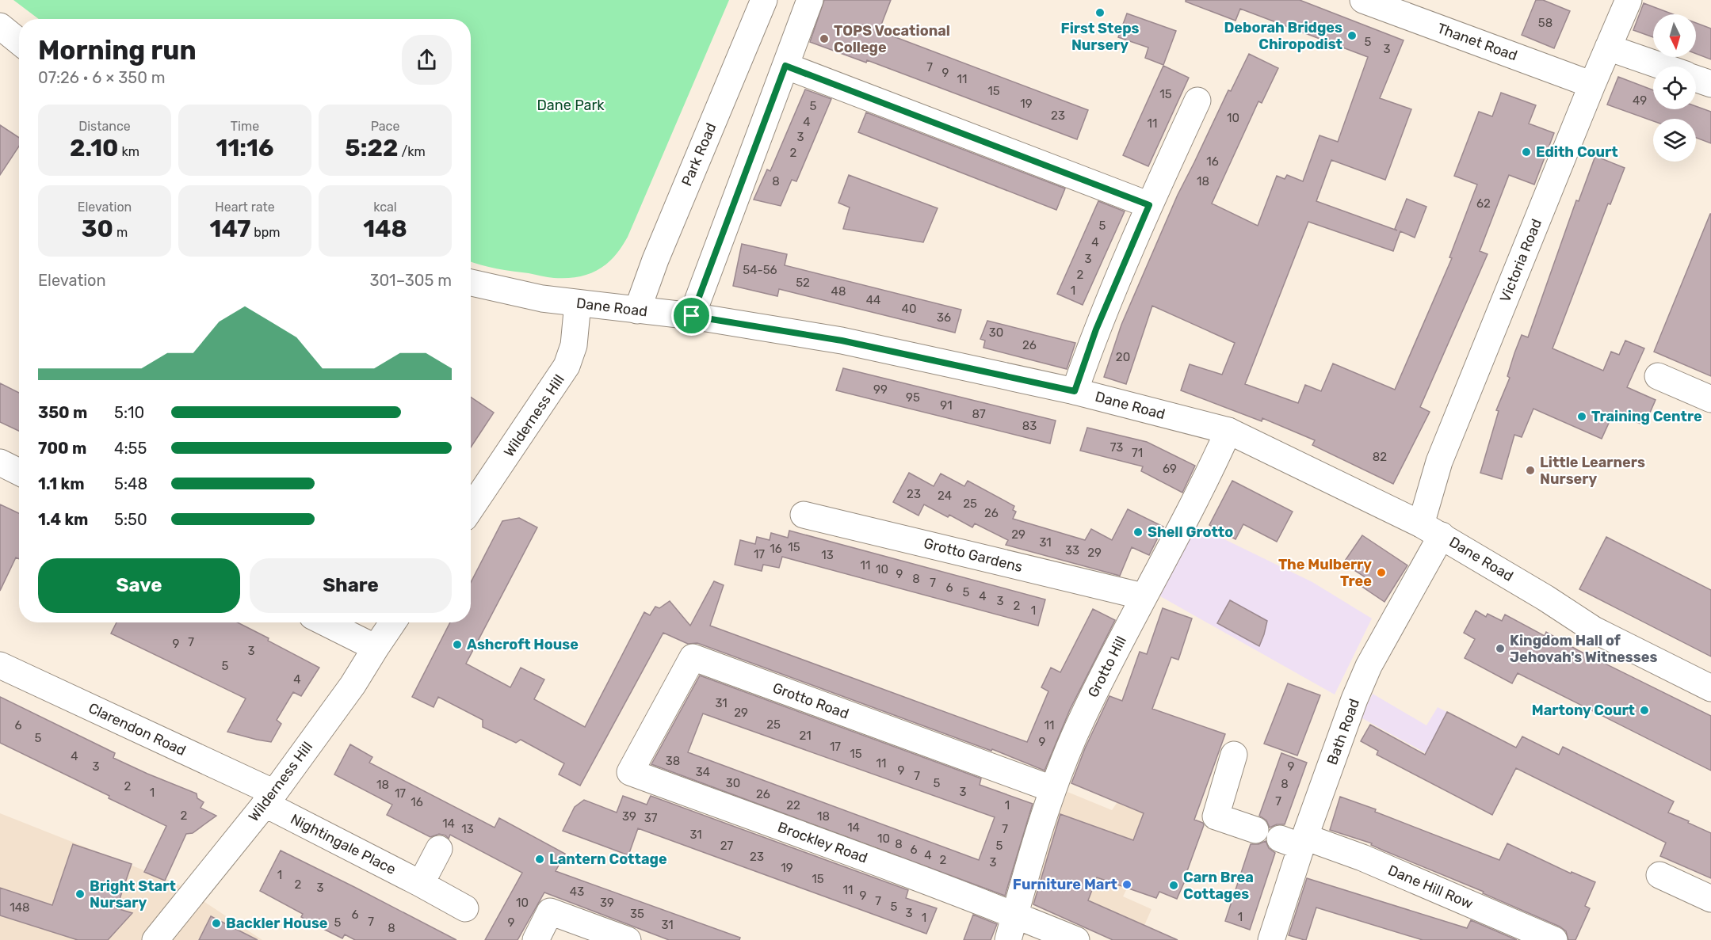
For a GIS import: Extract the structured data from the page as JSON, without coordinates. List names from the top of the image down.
{
  "streets": {
    "street": [
      "Thanet Road",
      "Park Road",
      "Victoria Road",
      "Dane Road",
      "Wilderness Hill",
      "Grotto Gardens",
      "Grotto Hill",
      "Grotto Road",
      "Clarendon Road",
      "Bath Road",
      "Brockley Road",
      "Nightingale Place",
      "Dane Hill Row"
    ]
  },
  "crossings": [
    ["Thanet Road", "Victoria Road"],
    ["Park Road", "Dane Road"],
    ["Victoria Road", "Dane Road"],
    ["Victoria Road", "Bath Road"],
    ["Dane Road", "Wilderness Hill"],
    ["Dane Road", "Grotto Hill"],
    ["Dane Road", "Bath Road"],
    ["Wilderness Hill", "Clarendon Road"],
    ["Wilderness Hill", "Nightingale Place"],
    ["Grotto Gardens", "Grotto Hill"],
    ["Grotto Hill", "Grotto Road"],
    ["Grotto Hill", "Brockley Road"],
    ["Grotto Road", "Brockley Road"],
    ["Clarendon Road", "Nightingale Place"],
    ["Bath Road", "Dane Hill Row"]
  ],
  "parks": ["Dane Park"],
  "places": [
    "First Steps Nursery",
    "Deborah Bridges Chiropodist",
    "TOPS Vocational College",
    "Edith Court",
    "Training Centre",
    "Little Learners Nursery",
    "Shell Grotto",
    "The Mulberry Tree",
    "Ashcroft House",
    "Kingdom Hall of Jehovah's Witnesses",
    "Martony Court",
    "Lantern Cottage",
    "Furniture Mart",
    "Carn Brea Cottages",
    "Bright Start Nursary",
    "Backler House"
  ],
  "house_numbers": [
    "58",
    "5",
    "3",
    "7",
    "9",
    "11",
    "15",
    "15",
    "49",
    "19",
    "5",
    "23",
    "10",
    "4",
    "11",
    "3",
    "2",
    "16",
    "8",
    "18",
    "62",
    "5",
    "4",
    "3",
    "54-56",
    "2",
    "52",
    "1",
    "48",
    "44",
    "40",
    "36",
    "30",
    "26",
    "20",
    "99",
    "95",
    "91",
    "87",
    "83",
    "73",
    "71",
    "82",
    "69",
    "23",
    "24",
    "25",
    "26",
    "29",
    "31",
    "15",
    "16",
    "33",
    "29",
    "17",
    "13",
    "11",
    "10",
    "9",
    "8",
    "7",
    "6",
    "5",
    "4",
    "3",
    "2",
    "1",
    "7",
    "9",
    "3",
    "5",
    "4",
    "31",
    "29",
    "25",
    "6",
    "11",
    "21",
    "5",
    "9",
    "17",
    "15",
    "4",
    "38",
    "11",
    "3",
    "9",
    "9",
    "34",
    "7",
    "30",
    "5",
    "8",
    "18",
    "2",
    "3",
    "1",
    "17",
    "26",
    "7",
    "16",
    "22",
    "1",
    "2",
    "39",
    "18",
    "37",
    "14",
    "14",
    "13",
    "7",
    "31",
    "10",
    "8",
    "27",
    "5",
    "6",
    "4",
    "23",
    "2",
    "3",
    "19",
    "1",
    "15",
    "2",
    "3",
    "11",
    "43",
    "9",
    "7",
    "10",
    "39",
    "5",
    "148",
    "3",
    "35",
    "6",
    "1",
    "1",
    "7",
    "5",
    "9",
    "31",
    "8"
  ],
  "north": "bottom",
  "page": {
    "heading": ["Morning run", "07:26 · 6 × 350 m"],
    "stats": [
      ["Distance", "2.10 km"],
      ["Time", "11:16"],
      ["Pace", "5:22 /km"],
      ["Elevation", "30 m"],
      ["Heart rate", "147 bpm"],
      ["kcal", "148"]
    ],
    "chart": ["Elevation", "301–305 m"],
    "list": [
      {
        "name": "350 m",
        "note": "5:10"
      },
      {
        "name": "700 m",
        "note": "4:55"
      },
      {
        "name": "1.1 km",
        "note": "5:48"
      },
      {
        "name": "1.4 km",
        "note": "5:50"
      }
    ],
    "buttons": ["Save", "Share"]
  }
}
